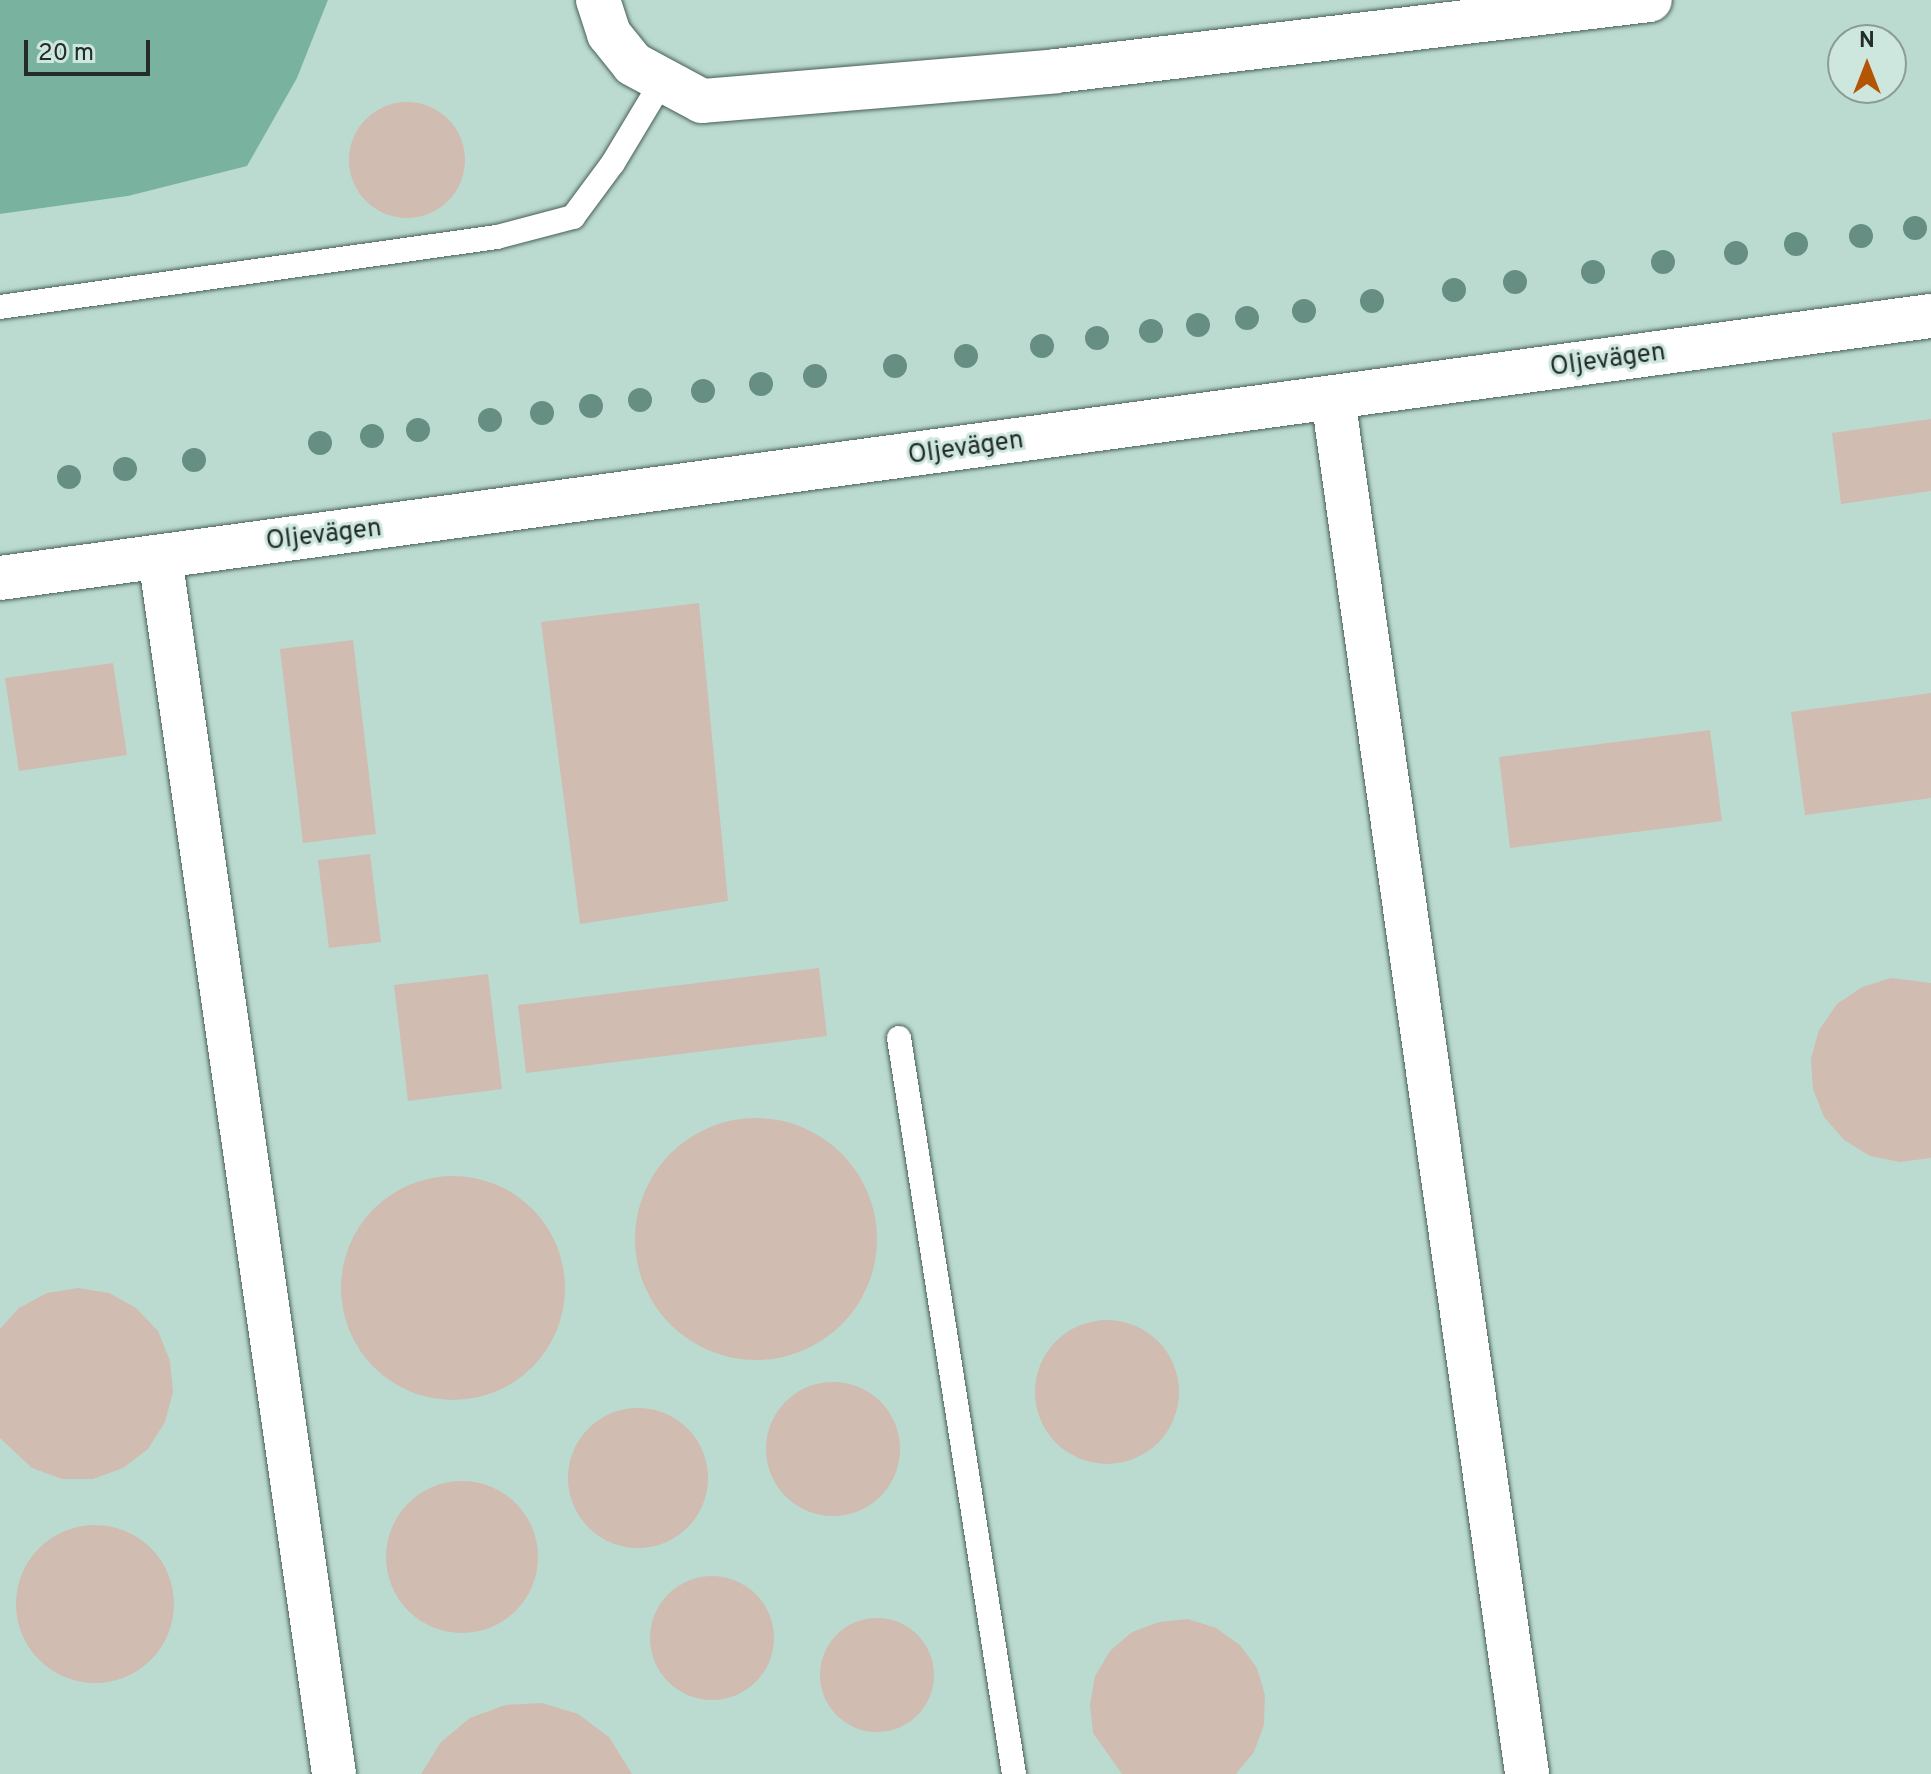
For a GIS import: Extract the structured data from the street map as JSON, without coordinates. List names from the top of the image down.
{
  "streets": {
    "street": ["Oljevägen"]
  },
  "scale_bar": "20 m",
  "north": "top"
}
